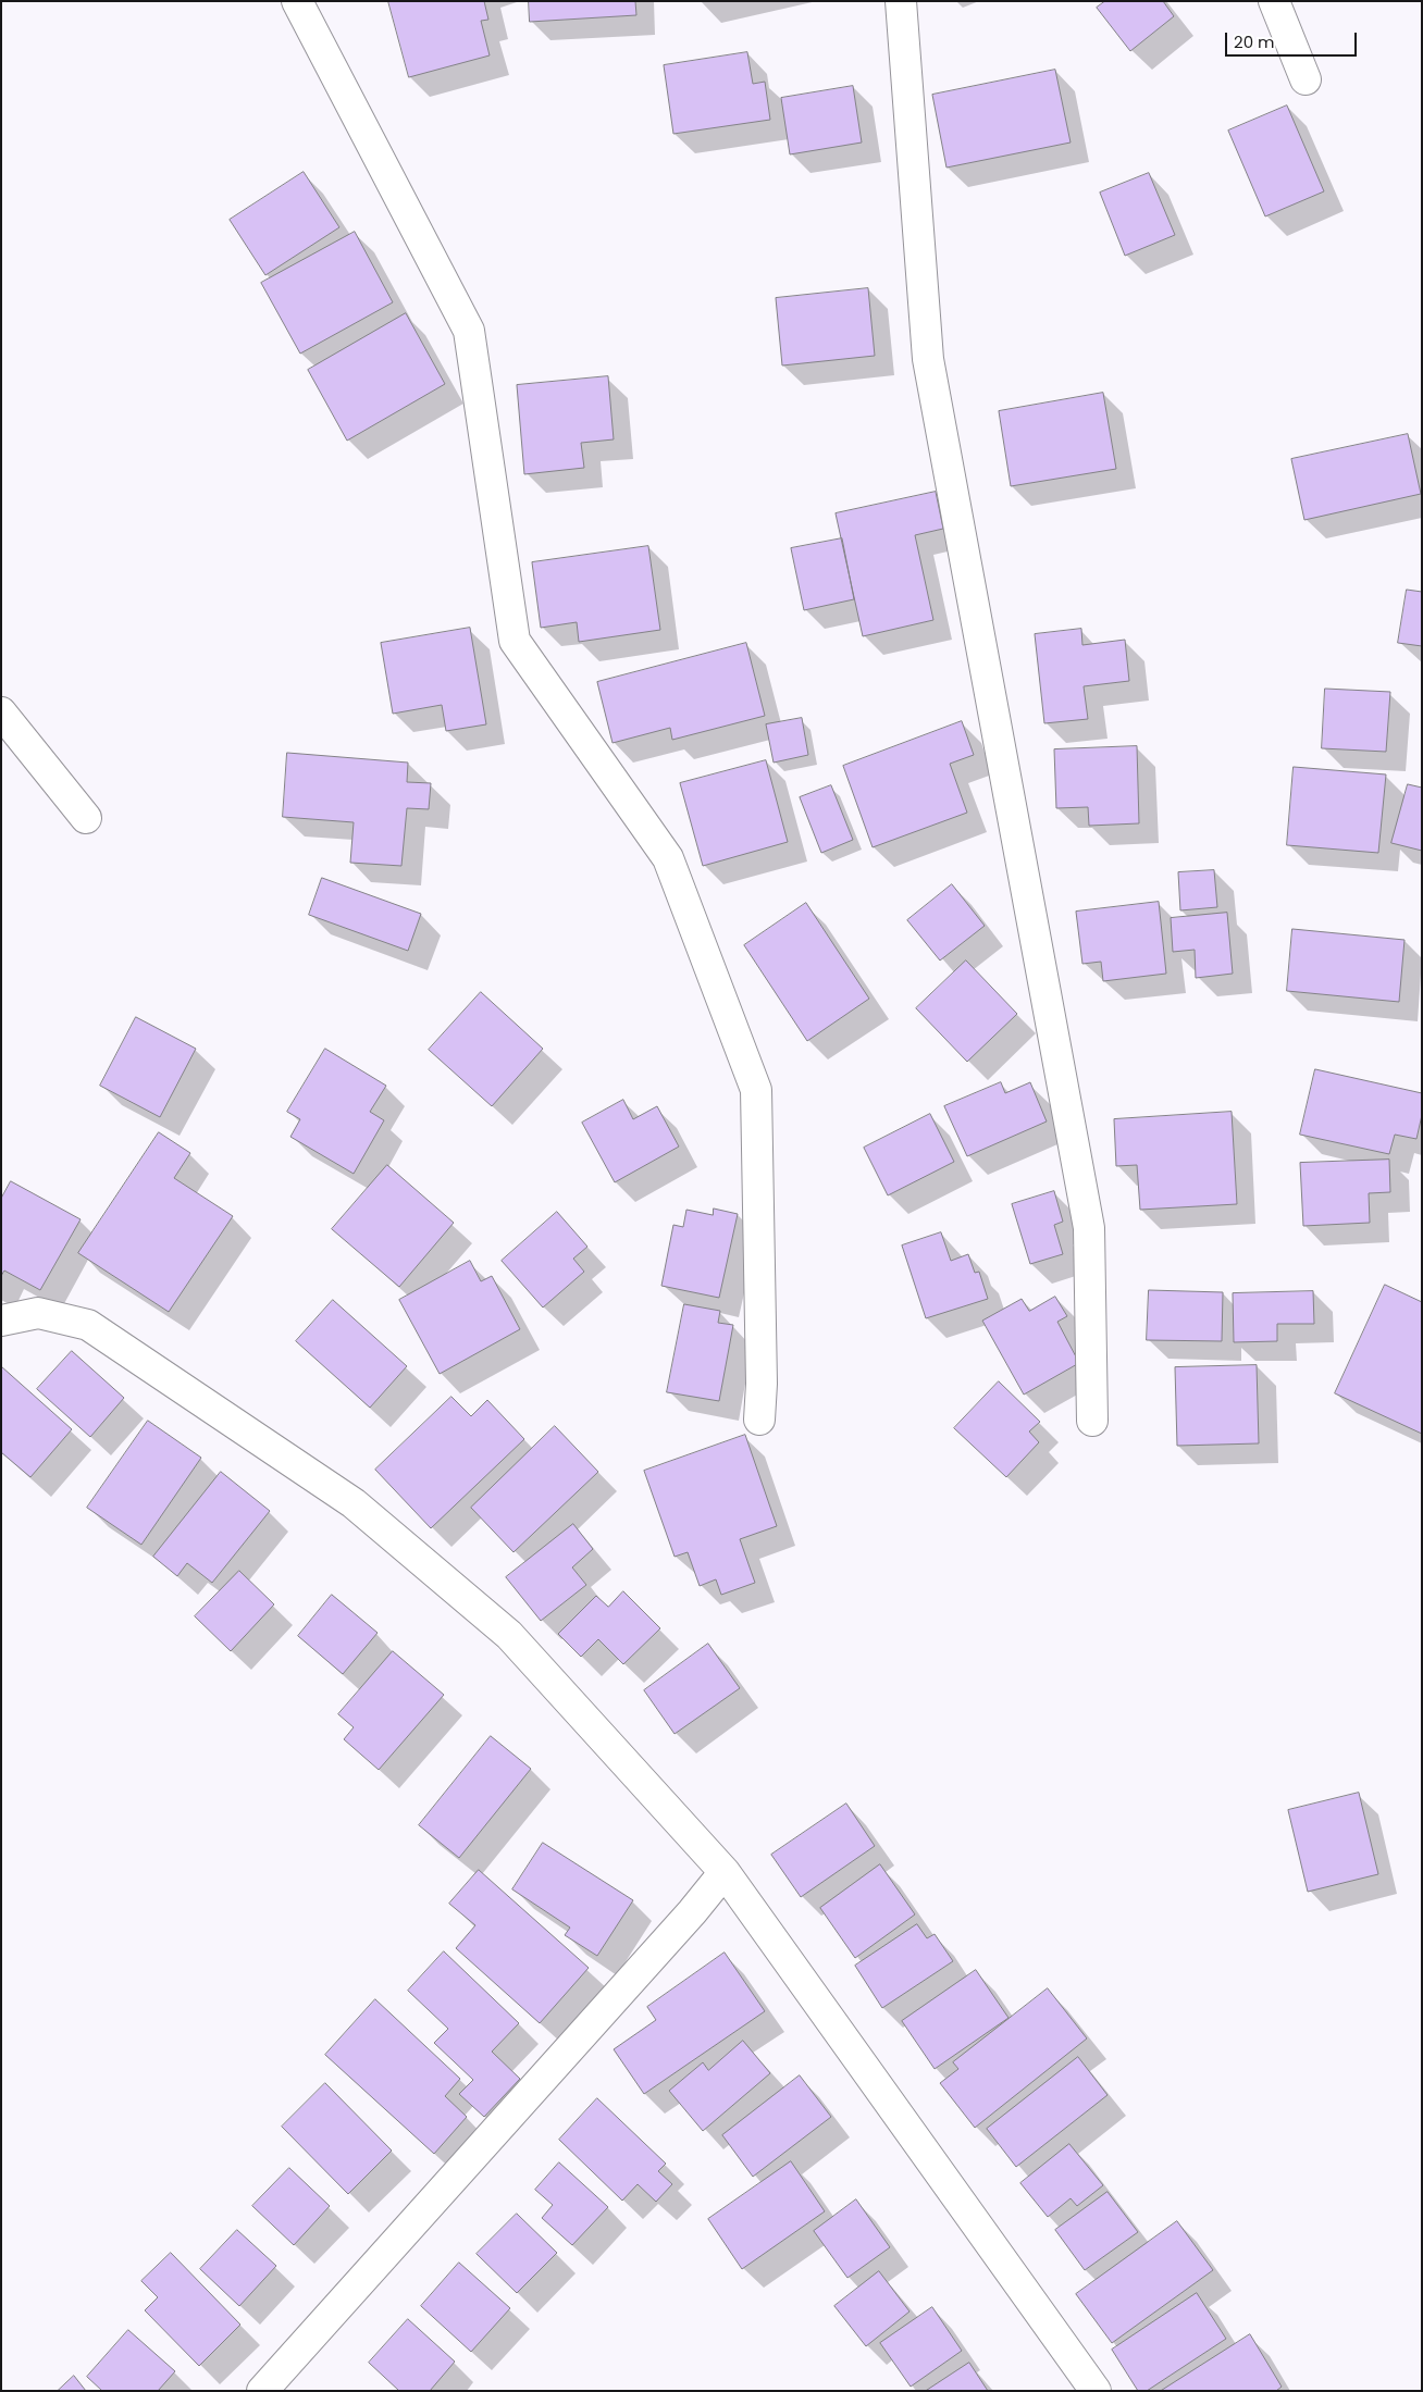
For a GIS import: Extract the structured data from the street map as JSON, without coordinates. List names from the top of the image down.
{
  "scale_bar": "20 m"
}
